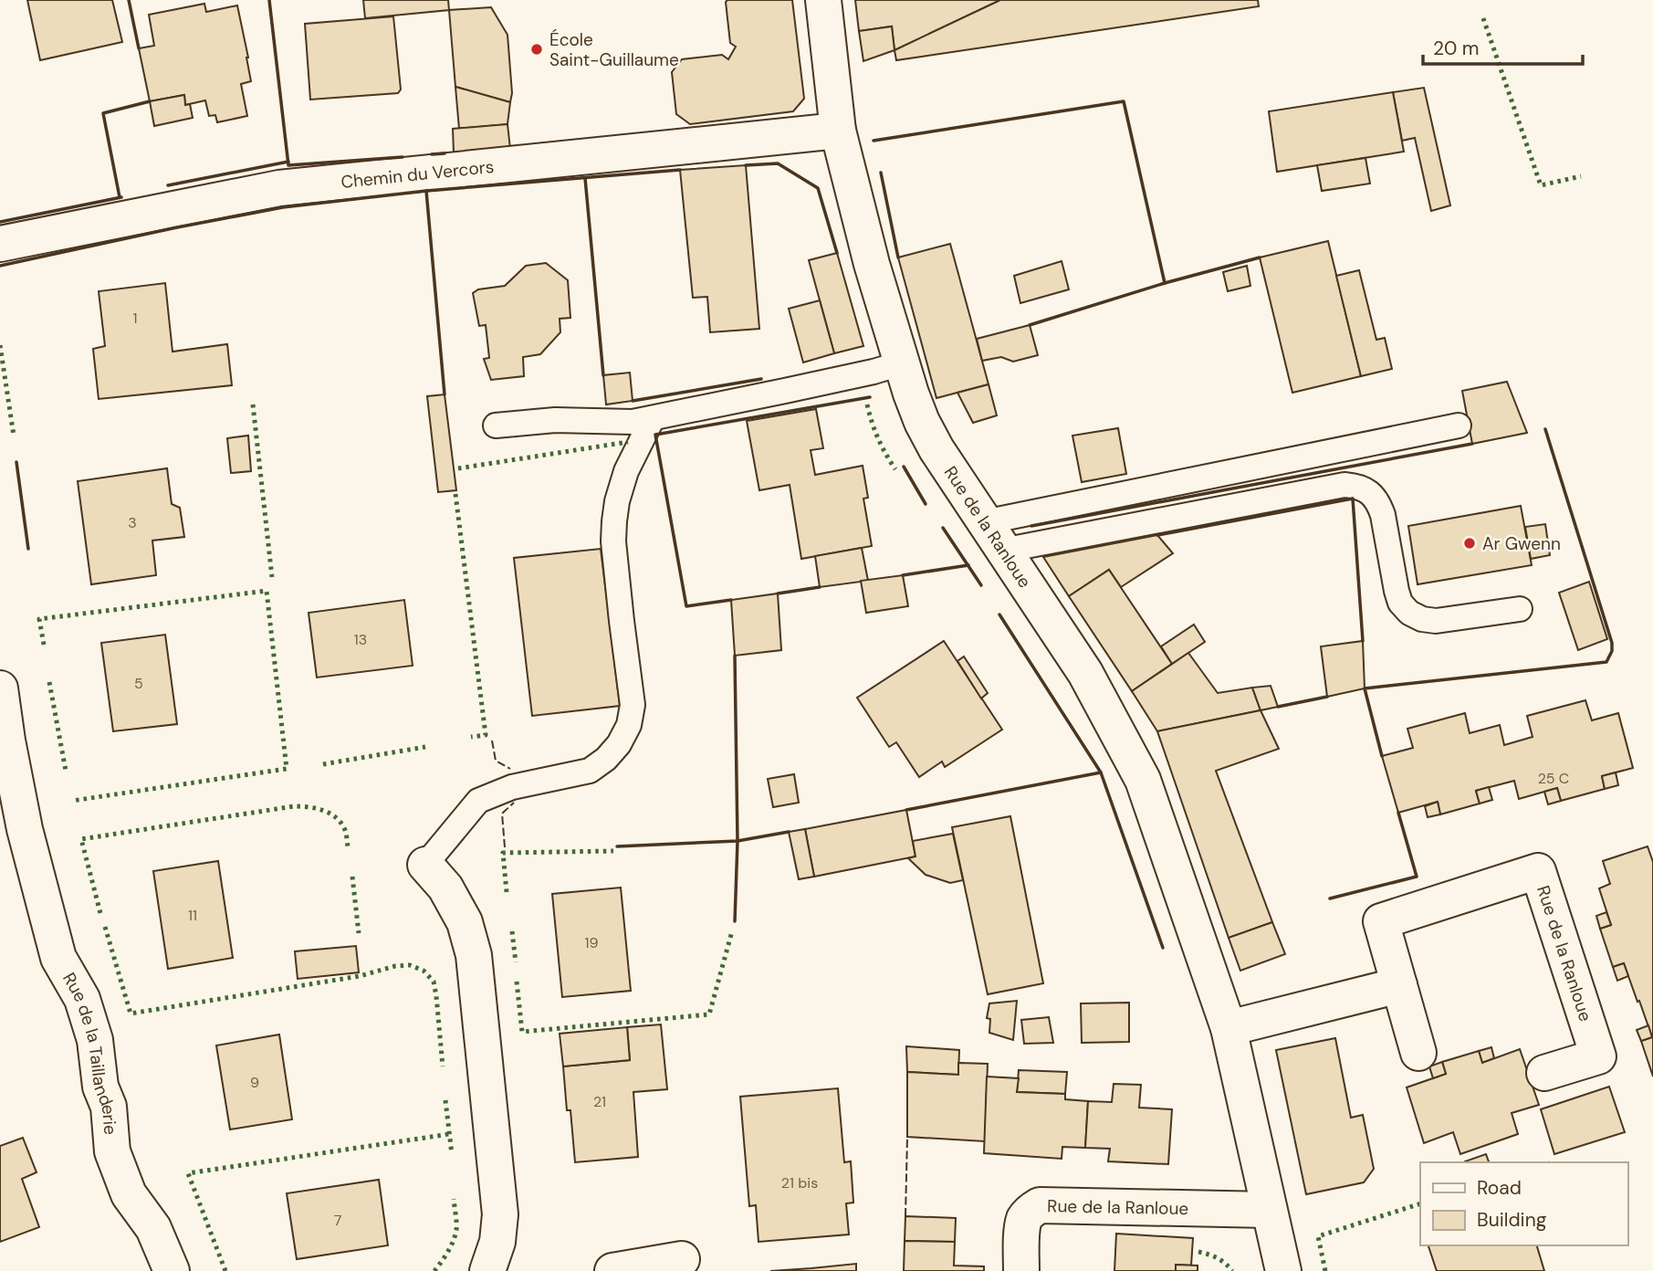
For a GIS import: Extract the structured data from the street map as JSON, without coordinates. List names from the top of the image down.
{
  "streets": {
    "street": ["Chemin du Vercors", "Rue de la Ranloue", "Rue de la Taillanderie"]
  },
  "crossings": [
    ["Chemin du Vercors", "Rue de la Ranloue"]
  ],
  "places": ["École Saint-Guillaume", "Ar Gwenn"],
  "house_numbers": [
    "1",
    "3",
    "13",
    "5",
    "25 C",
    "11",
    "19",
    "9",
    "21",
    "21 bis",
    "7"
  ],
  "legend": ["Road", "Building"],
  "scale_bar": "20 m"
}
